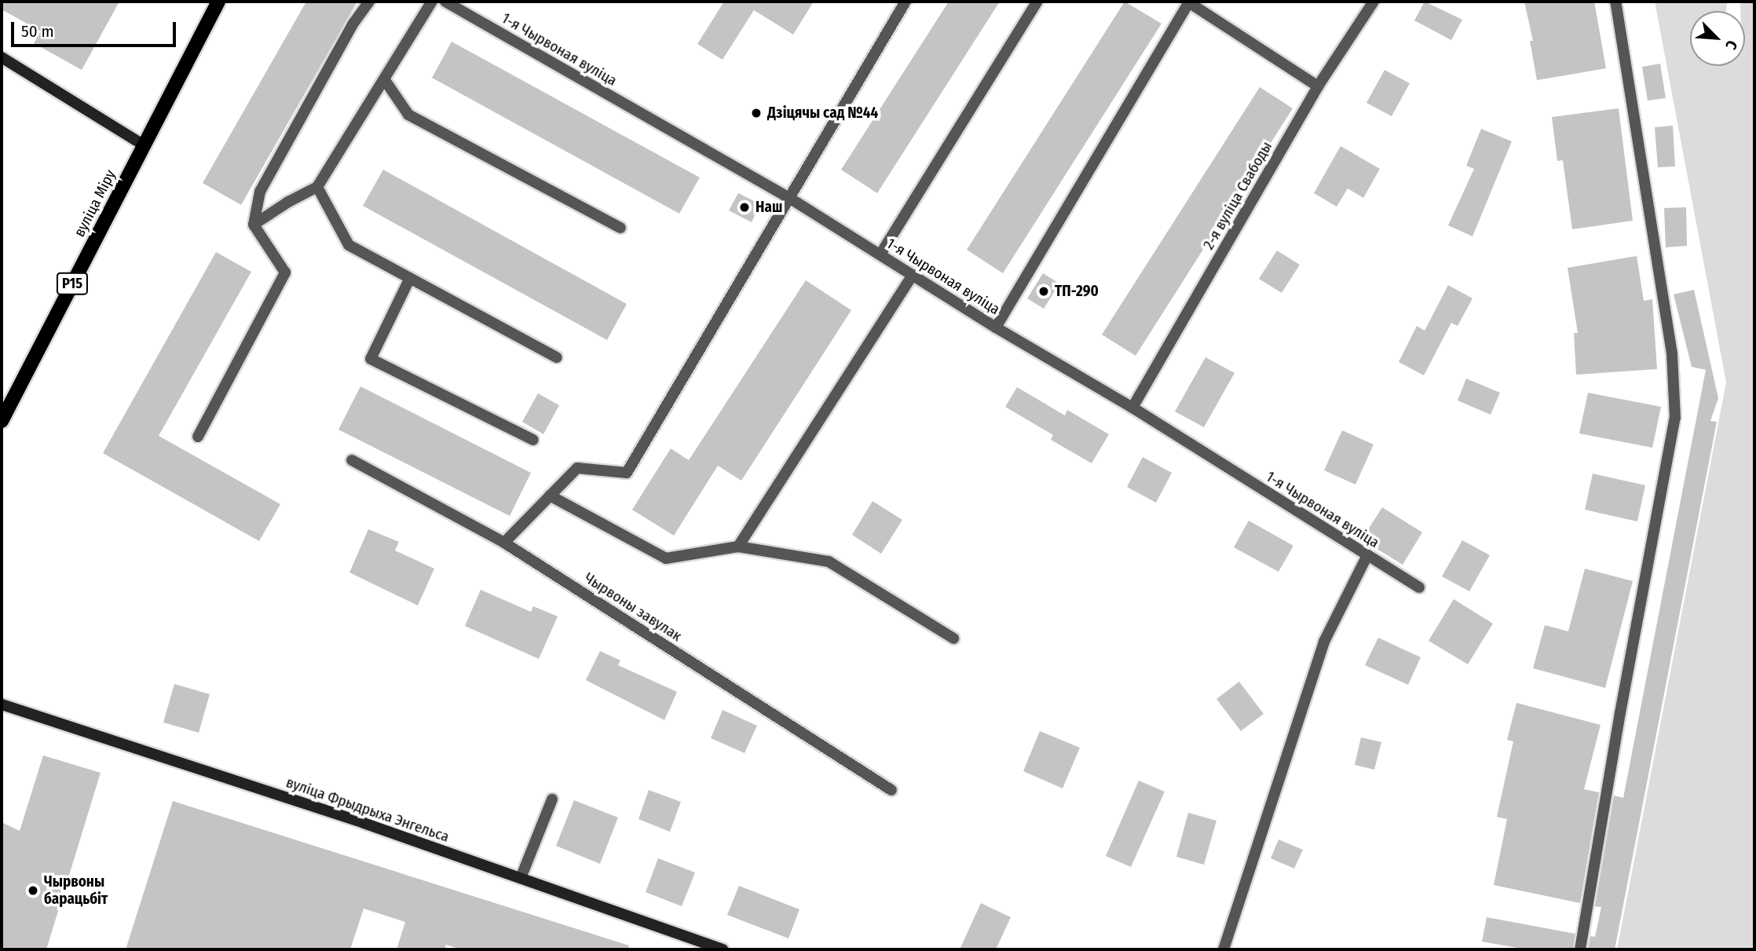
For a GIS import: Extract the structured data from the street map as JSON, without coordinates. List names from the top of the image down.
{
  "streets": {
    "main road": ["вуліца Міру", "Р15"],
    "street": [
      "1-я Чырвоная вуліца",
      "2-я вуліца Свабоды",
      "Чырвоны завулак",
      "вуліца Фрыдрыха Энгельса"
    ]
  },
  "crossings": [
    ["1-я Чырвоная вуліца", "2-я вуліца Свабоды"]
  ],
  "places": [
    "Дзіцячы сад №44",
    "Наш",
    "ТП-290",
    "Чырвоны барацьбіт"
  ],
  "scale_bar": "50 m",
  "north": "bottom right"
}
